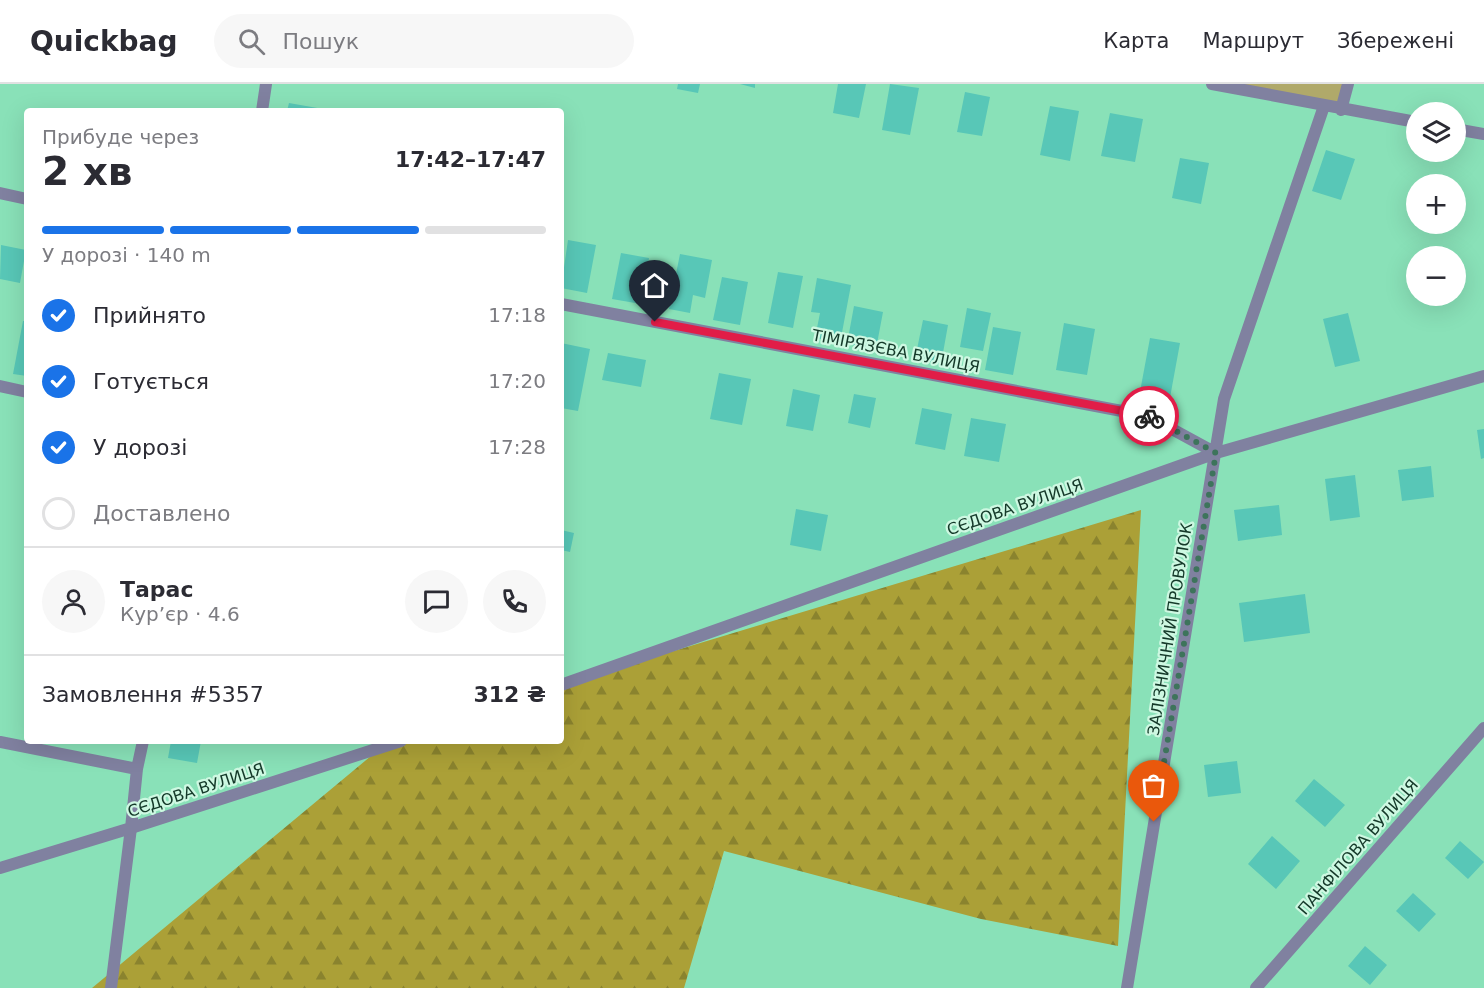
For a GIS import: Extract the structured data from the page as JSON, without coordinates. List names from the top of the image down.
{
  "streets": {
    "street": [
      "ТІМІРЯЗЄВА ВУЛИЦЯ",
      "СЄДОВА ВУЛИЦЯ",
      "ЗАЛІЗНИЧНИЙ ПРОВУЛОК",
      "ПАНФІЛОВА ВУЛИЦЯ"
    ]
  },
  "crossings": [
    ["ТІМІРЯЗЄВА ВУЛИЦЯ", "СЄДОВА ВУЛИЦЯ"],
    ["ТІМІРЯЗЄВА ВУЛИЦЯ", "ЗАЛІЗНИЧНИЙ ПРОВУЛОК"],
    ["СЄДОВА ВУЛИЦЯ", "ЗАЛІЗНИЧНИЙ ПРОВУЛОК"]
  ],
  "page": {
    "header": "Quickbag",
    "search": "Пошук",
    "nav": ["Карта", "Маршрут", "Збережені"],
    "map_buttons": ["+", "−"],
    "heading": ["2 хв", "Прибуде через", "17:42–17:47"],
    "panel": [
      "Тарас",
      "Кур’єр · 4.6",
      "Замовлення #5357",
      "312 ₴"
    ],
    "bar": "У дорозі · 140 m",
    "list": [
      ["Прийнято", "17:18"],
      ["Готується", "17:20"],
      ["У дорозі", "17:28"],
      "Доставлено"
    ]
  }
}
